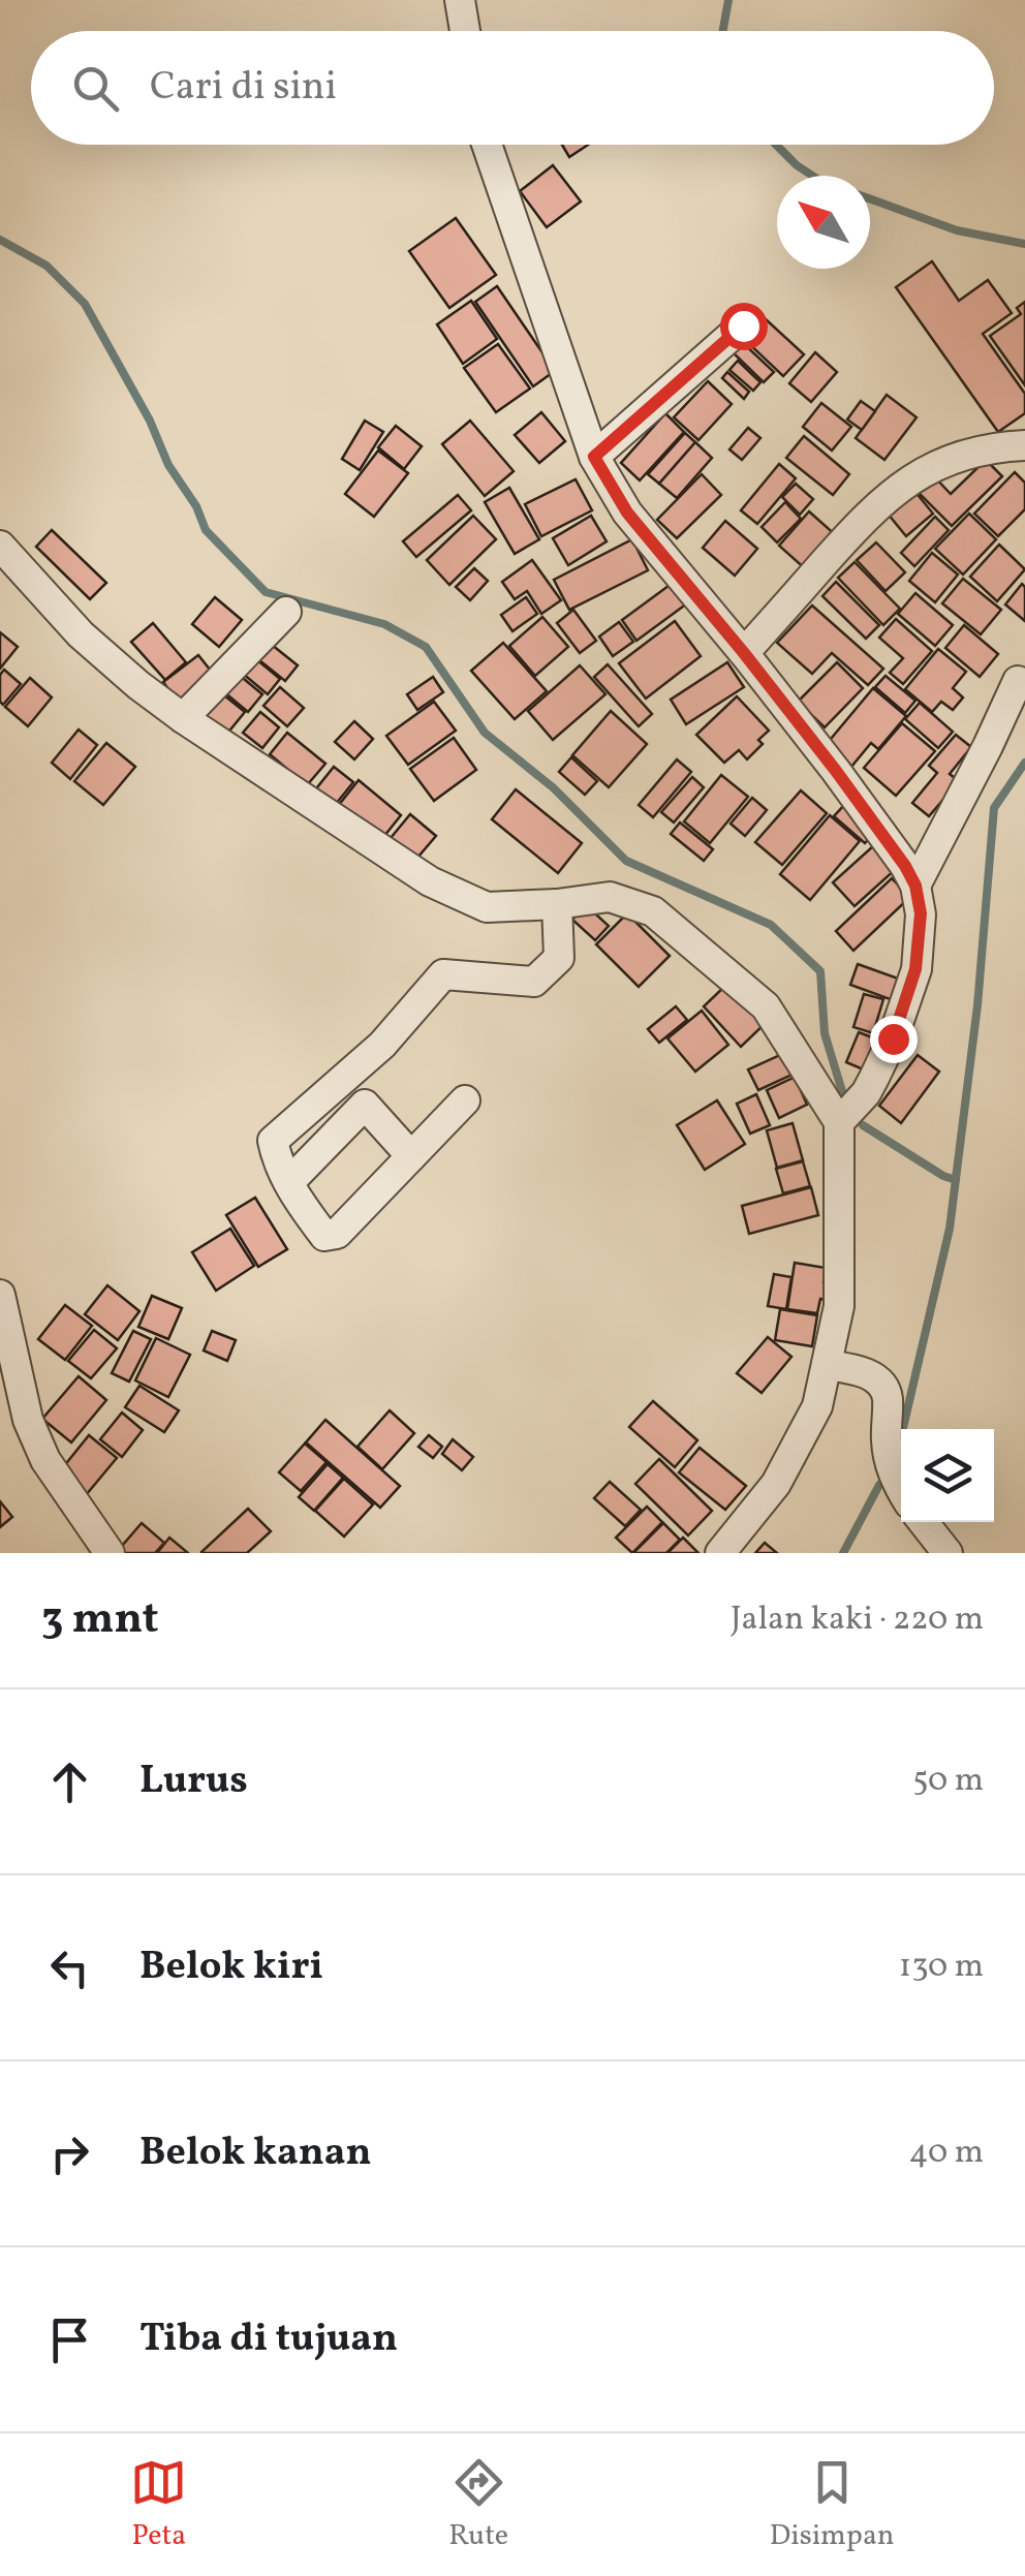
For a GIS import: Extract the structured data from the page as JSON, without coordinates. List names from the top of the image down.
{
  "north": "top left",
  "page": {
    "search": "Cari di sini",
    "heading": ["3 mnt", "Jalan kaki · 220 m"],
    "list": [
      ["Lurus", "50 m"],
      ["Belok kiri", "130 m"],
      ["Belok kanan", "40 m"],
      "Tiba di tujuan"
    ],
    "nav": ["Peta", "Rute", "Disimpan"]
  }
}
